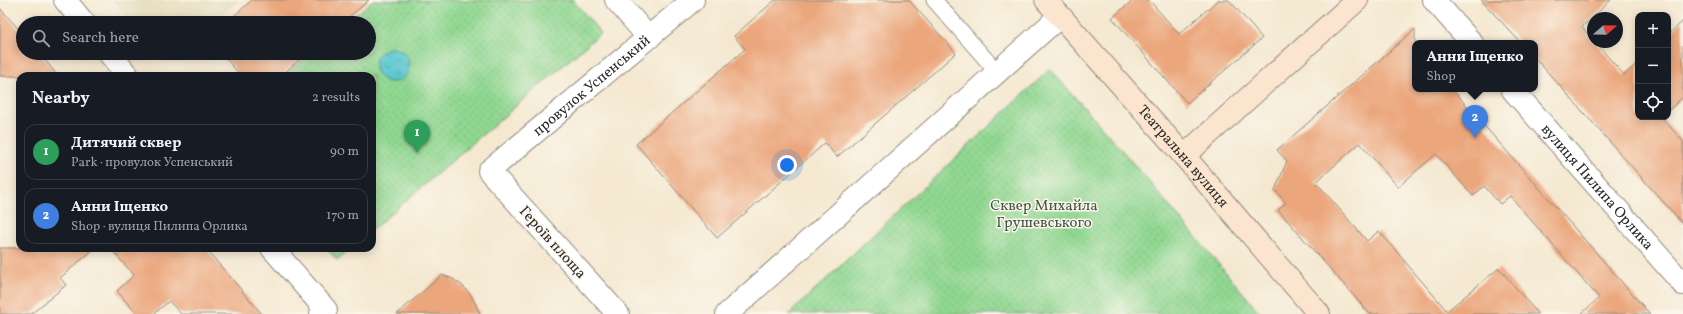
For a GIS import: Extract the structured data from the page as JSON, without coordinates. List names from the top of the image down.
{
  "streets": {
    "street": [
      "провулок Успенський",
      "Театральна вулиця",
      "вулиця Пилипа Орлика",
      "Героїв площа"
    ]
  },
  "crossings": [
    ["провулок Успенський", "Героїв площа"]
  ],
  "parks": ["Сквер Михайла Грушевського"],
  "north": "right",
  "page": {
    "map_buttons": ["+", "−"],
    "search": "Search here",
    "popup": ["Анни Іщенко", "Shop"],
    "heading": ["Nearby", "2 results"],
    "pins": ["2", "1"],
    "list": [
      {
        "mark": "1",
        "name": "Дитячий сквер",
        "note": "Park · провулок Успенський",
        "value": "90 m"
      },
      {
        "mark": "2",
        "name": "Анни Іщенко",
        "note": "Shop · вулиця Пилипа Орлика",
        "value": "170 m"
      }
    ]
  }
}
